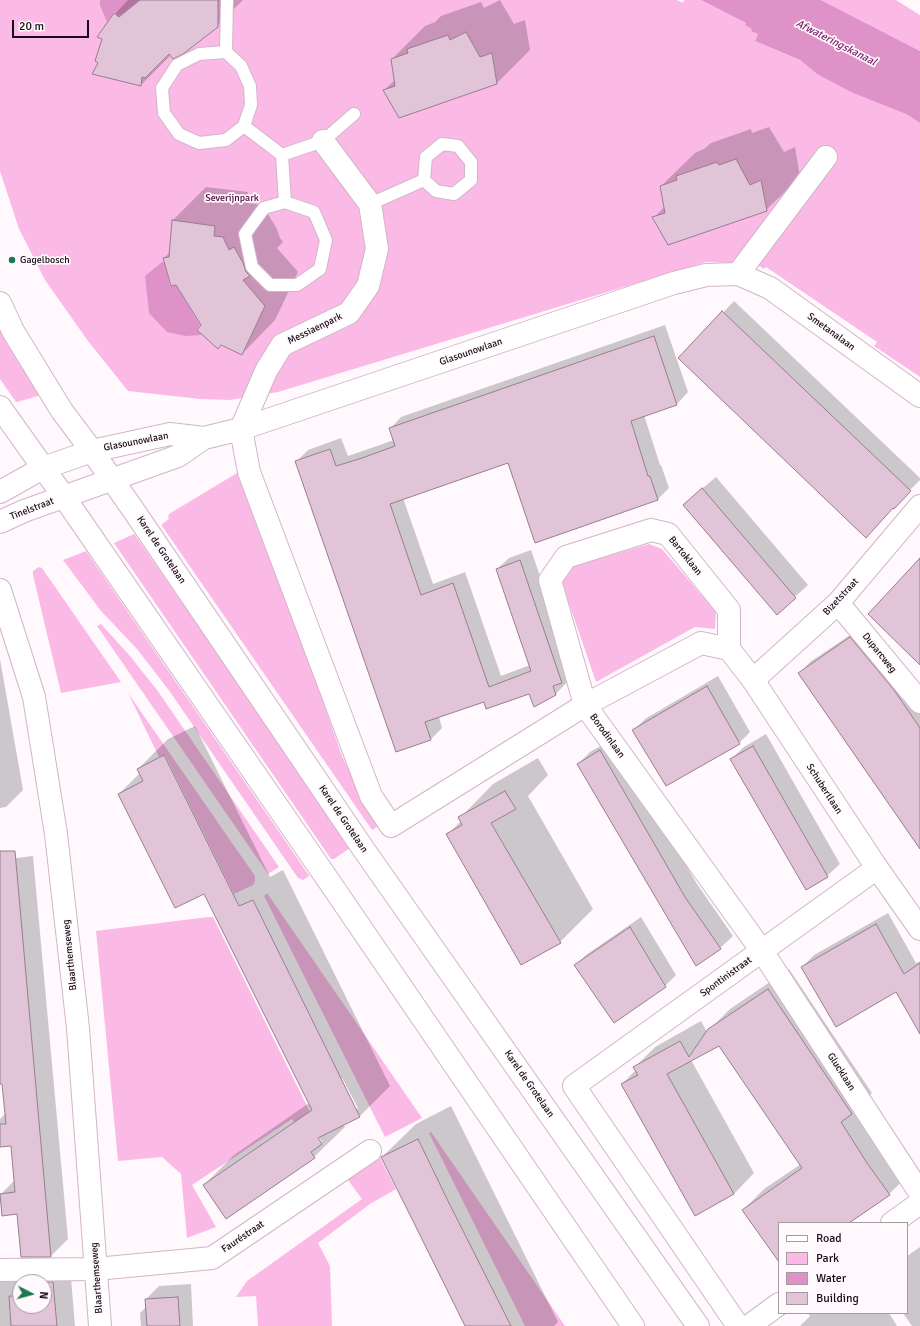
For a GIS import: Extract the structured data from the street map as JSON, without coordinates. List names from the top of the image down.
{
  "streets": {
    "street": [
      "Messiaenpark",
      "Smetanalaan",
      "Glasounowlaan",
      "Tinelstraat",
      "Karel de Grotelaan",
      "Bartoklaan",
      "Bizetstraat",
      "Duparcweg",
      "Borodinlaan",
      "Schubertlaan",
      "Blaarthemseweg",
      "Spontinistraat",
      "Glucklaan",
      "Fauréstraat"
    ]
  },
  "crossings": [
    ["Messiaenpark", "Glasounowlaan"],
    ["Messiaenpark", "Borodinlaan"],
    ["Smetanalaan", "Glasounowlaan"],
    ["Glasounowlaan", "Tinelstraat"],
    ["Glasounowlaan", "Karel de Grotelaan"],
    ["Glasounowlaan", "Borodinlaan"],
    ["Tinelstraat", "Karel de Grotelaan"],
    ["Bartoklaan", "Borodinlaan"],
    ["Bartoklaan", "Schubertlaan"],
    ["Bizetstraat", "Duparcweg"],
    ["Bizetstraat", "Schubertlaan"],
    ["Borodinlaan", "Spontinistraat"],
    ["Borodinlaan", "Glucklaan"],
    ["Schubertlaan", "Spontinistraat"],
    ["Blaarthemseweg", "Fauréstraat"],
    ["Spontinistraat", "Glucklaan"]
  ],
  "water": ["Afwateringskanaal"],
  "parks": ["Severijnpark"],
  "places": ["Gagelbosch"],
  "legend": [
    "Road",
    "Park",
    "Water",
    "Building"
  ],
  "scale_bar": "20 m",
  "north": "right"
}
